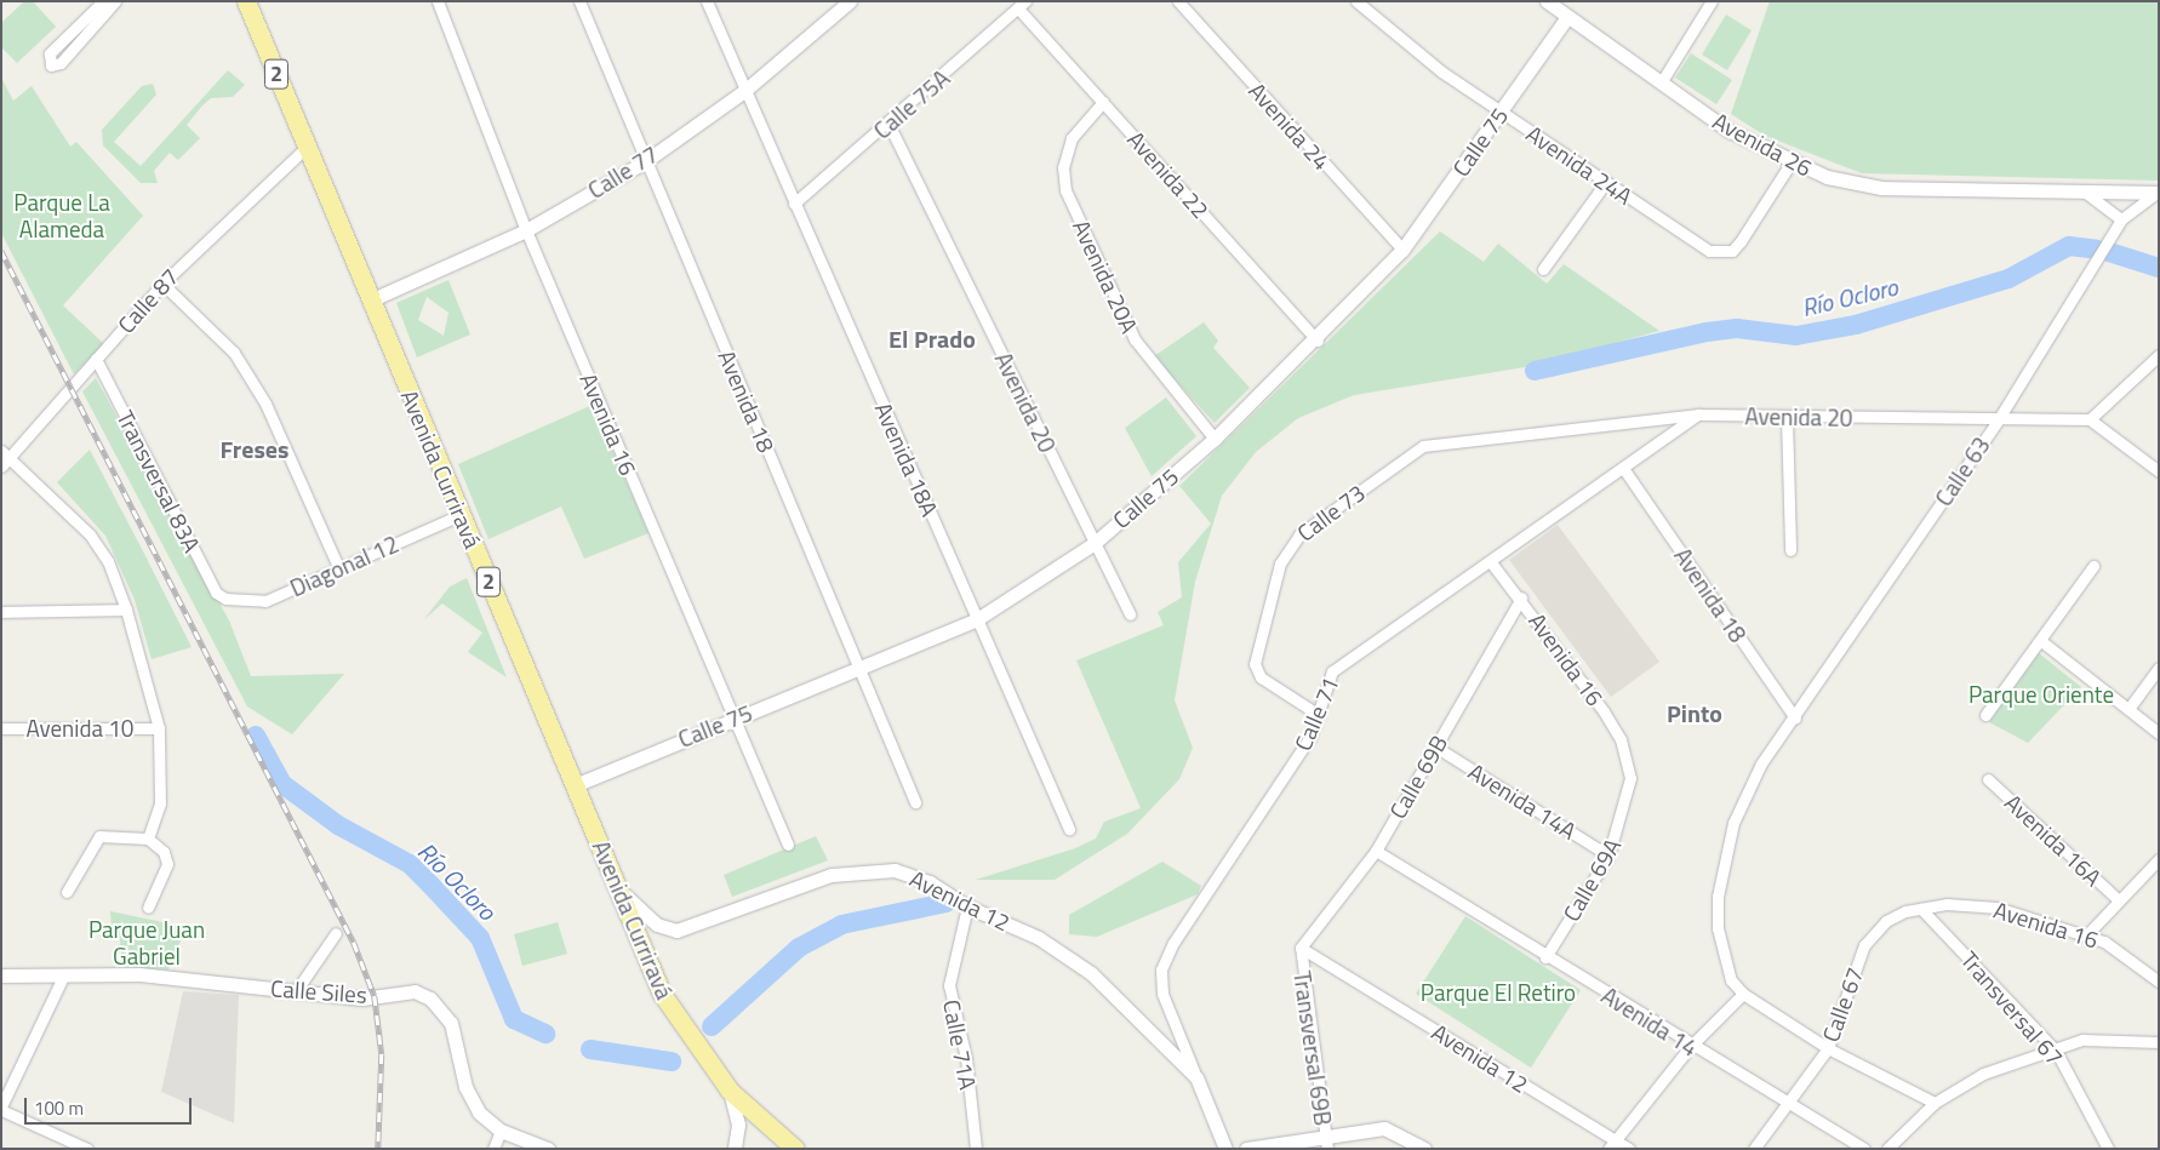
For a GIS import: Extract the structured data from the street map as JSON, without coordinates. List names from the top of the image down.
{
  "streets": {
    "highway": ["2", "Avenida Curriravá"],
    "street": [
      "Calle 75A",
      "Avenida 24",
      "Calle 75",
      "Avenida 26",
      "Avenida 24A",
      "Calle 77",
      "Avenida 22",
      "Avenida 20A",
      "Calle 87",
      "Avenida 18",
      "Avenida 20",
      "Avenida 16",
      "Avenida 18A",
      "Calle 63",
      "Transversal 83A",
      "Calle 73",
      "Diagonal 12",
      "Calle 71",
      "Avenida 10",
      "Calle 69B",
      "Avenida 14A",
      "Avenida 16A",
      "Calle 69A",
      "Avenida 12",
      "Calle Siles",
      "Calle 67",
      "Transversal 67",
      "Avenida 14",
      "Calle 71A",
      "Transversal 69B"
    ]
  },
  "crossings": [
    ["2", "Avenida Curriravá"],
    ["Calle 75A", "Avenida 22"],
    ["Calle 75A", "Avenida 20"],
    ["Calle 75A", "Avenida 18A"],
    ["Avenida 24", "Calle 75"],
    ["Calle 75", "Avenida 26"],
    ["Calle 75", "Avenida 24A"],
    ["Calle 75", "Avenida 22"],
    ["Calle 75", "Avenida 20A"],
    ["Calle 75", "Avenida 18"],
    ["Calle 75", "Avenida 20"],
    ["Calle 75", "Avenida 16"],
    ["Calle 75", "Avenida 18A"],
    ["Calle 75", "Avenida Curriravá"],
    ["Avenida 26", "Avenida 24A"],
    ["Avenida 26", "Calle 63"],
    ["Calle 77", "Avenida 18"],
    ["Calle 77", "Avenida 16"],
    ["Calle 77", "Avenida 18A"],
    ["Calle 77", "Avenida Curriravá"],
    ["Avenida 22", "Avenida 20A"],
    ["Calle 87", "Avenida Curriravá"],
    ["Calle 87", "Transversal 83A"],
    ["Avenida 18", "Calle 63"],
    ["Avenida 18", "Calle 71"],
    ["Avenida 20", "Calle 63"],
    ["Avenida 20", "Calle 73"],
    ["Avenida 20", "Calle 71"],
    ["Avenida 16", "Calle 71"],
    ["Avenida 16", "Calle 69B"],
    ["Avenida 16", "Calle 69A"],
    ["Avenida 16", "Calle 67"],
    ["Avenida 16", "Transversal 67"],
    ["Avenida Curriravá", "Diagonal 12"],
    ["Avenida Curriravá", "Avenida 12"],
    ["Transversal 83A", "Diagonal 12"],
    ["Calle 73", "Calle 71"],
    ["Calle 71", "Avenida 12"],
    ["Calle 69B", "Avenida 14A"],
    ["Calle 69B", "Avenida 12"],
    ["Calle 69B", "Avenida 14"],
    ["Calle 69B", "Transversal 69B"],
    ["Avenida 14A", "Calle 69A"],
    ["Calle 69A", "Avenida 14"],
    ["Avenida 12", "Calle 71A"],
    ["Avenida 12", "Transversal 69B"],
    ["Calle 67", "Transversal 67"],
    ["Calle 67", "Avenida 14"]
  ],
  "districts": ["El Prado", "Freses", "Pinto"],
  "water": ["Río Ocloro"],
  "parks": [
    "Parque La Alameda",
    "Parque Oriente",
    "Parque Juan Gabriel",
    "Parque El Retiro"
  ],
  "scale_bar": "100 m"
}
